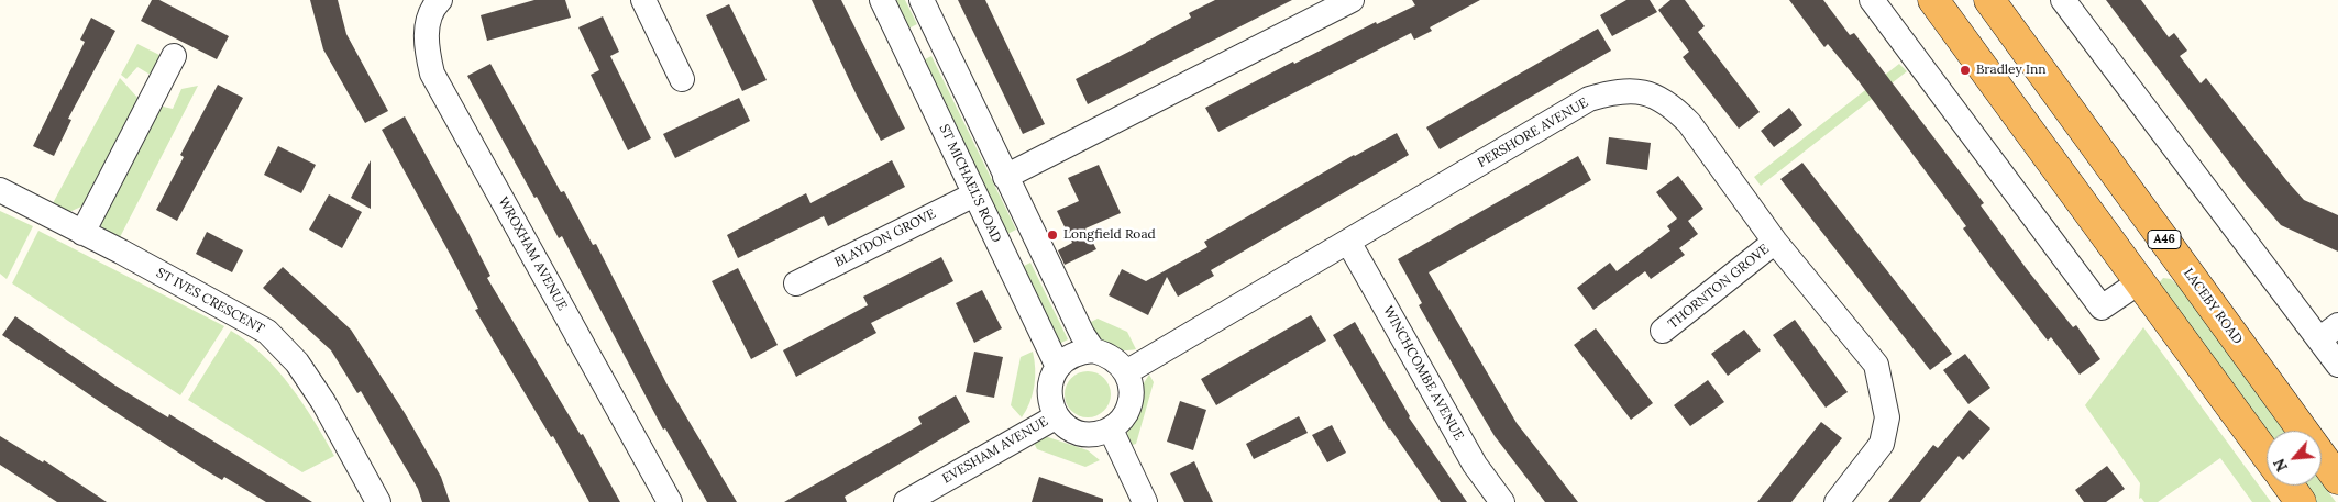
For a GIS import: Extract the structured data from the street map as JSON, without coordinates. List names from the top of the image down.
{
  "streets": {
    "highway": ["A46", "LACEBY ROAD"],
    "street": [
      "PERSHORE AVENUE",
      "ST MICHAEL'S ROAD",
      "BLAYDON GROVE",
      "WROXHAM AVENUE",
      "THORNTON GROVE",
      "ST IVES CRESCENT",
      "WINCHCOMBE AVENUE",
      "EVESHAM AVENUE"
    ]
  },
  "crossings": [
    ["PERSHORE AVENUE", "ST MICHAEL'S ROAD"],
    ["PERSHORE AVENUE", "THORNTON GROVE"],
    ["PERSHORE AVENUE", "WINCHCOMBE AVENUE"],
    ["PERSHORE AVENUE", "EVESHAM AVENUE"],
    ["ST MICHAEL'S ROAD", "BLAYDON GROVE"],
    ["ST MICHAEL'S ROAD", "EVESHAM AVENUE"]
  ],
  "places": ["Bradley Inn", "Longfield Road"],
  "north": "bottom left"
}
